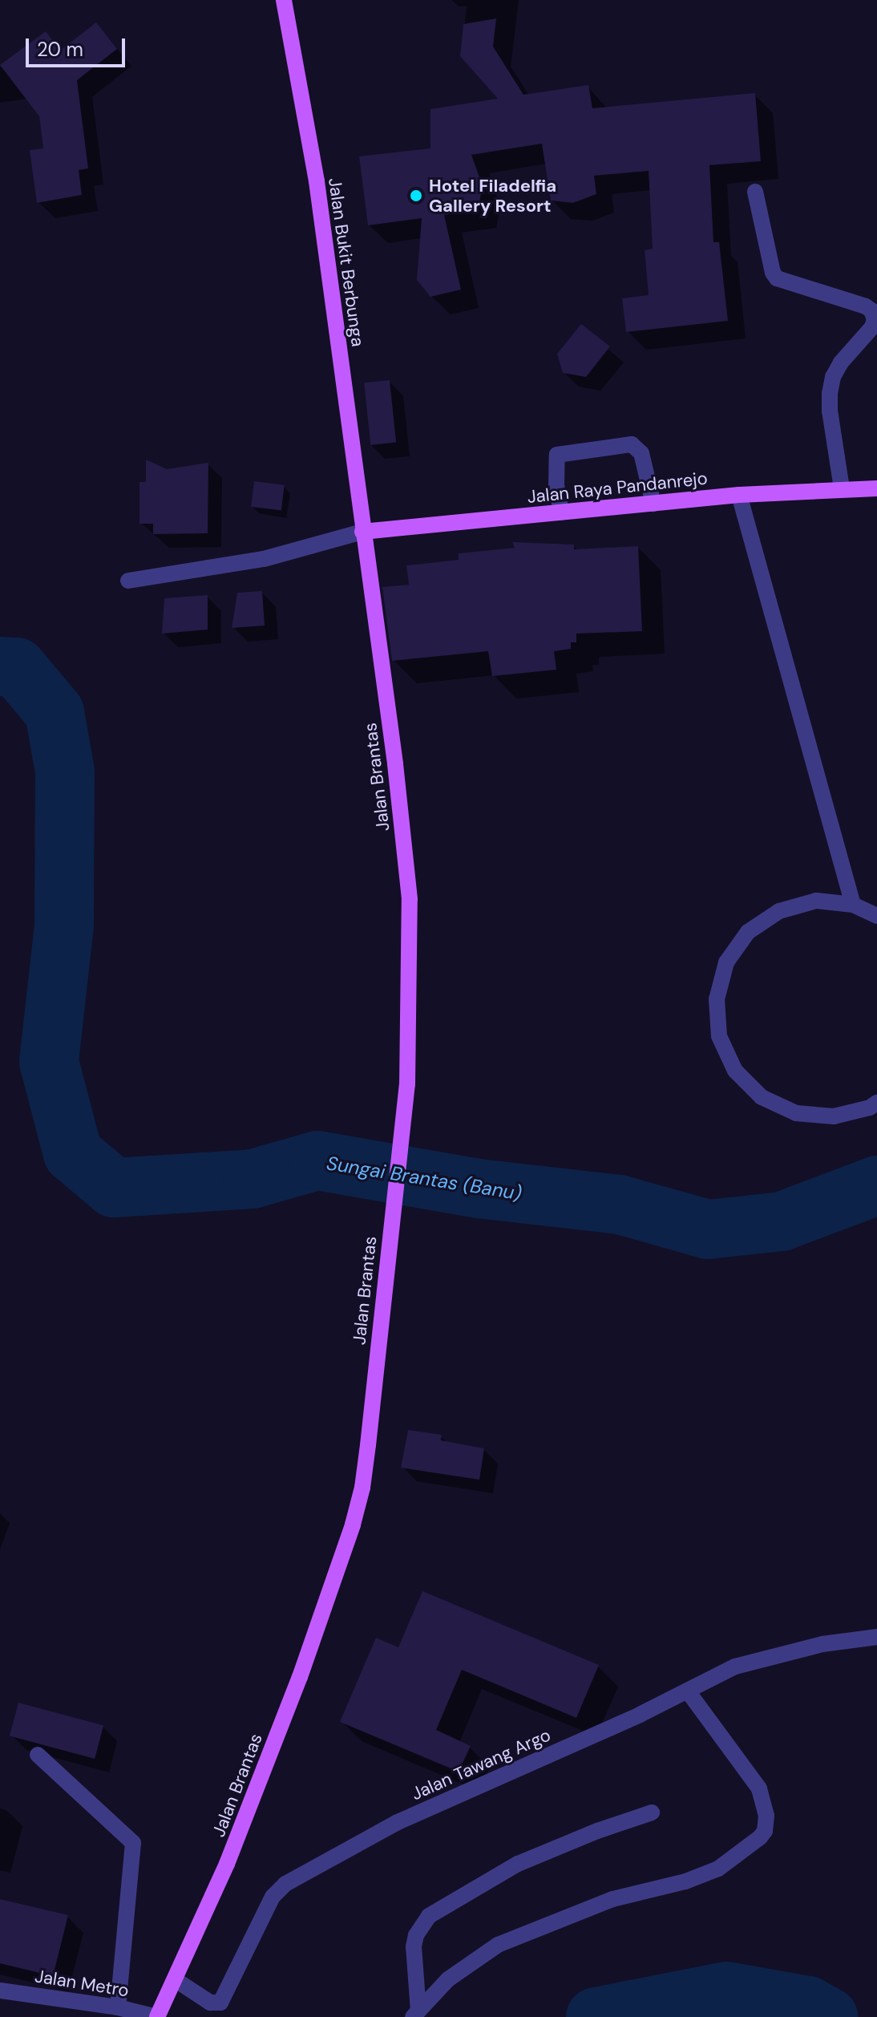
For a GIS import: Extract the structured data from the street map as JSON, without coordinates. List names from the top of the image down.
{
  "streets": {
    "main road": ["Jalan Bukit Berbunga", "Jalan Raya Pandanrejo", "Jalan Brantas"],
    "street": ["Jalan Tawang Argo", "Jalan Metro"]
  },
  "crossings": [
    ["Jalan Bukit Berbunga", "Jalan Raya Pandanrejo"],
    ["Jalan Bukit Berbunga", "Jalan Brantas"],
    ["Jalan Raya Pandanrejo", "Jalan Brantas"],
    ["Jalan Brantas", "Jalan Tawang Argo"],
    ["Jalan Brantas", "Jalan Metro"]
  ],
  "water": ["Sungai Brantas (Banu)"],
  "places": ["Hotel Filadelfia Gallery Resort"],
  "scale_bar": "20 m"
}
